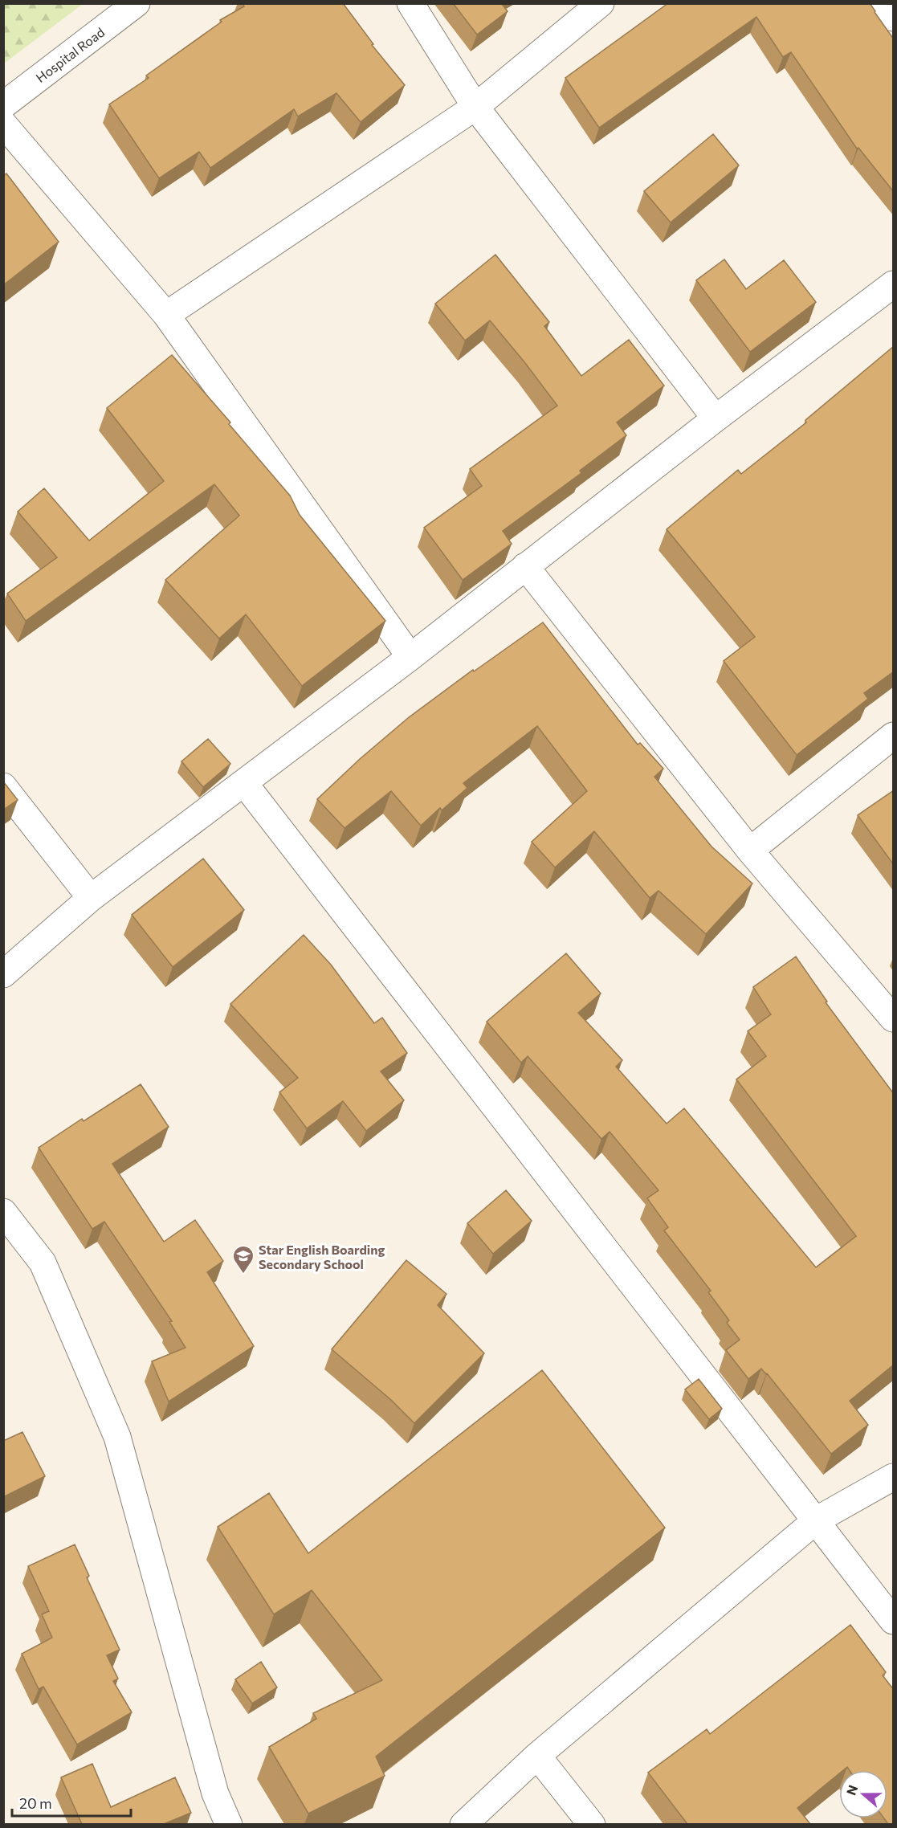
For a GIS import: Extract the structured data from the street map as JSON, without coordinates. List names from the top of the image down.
{
  "streets": {
    "street": ["Hospital Road"]
  },
  "places": {
    "school or university": ["Star English Boarding Secondary School"]
  },
  "scale_bar": "20 m",
  "north": "left"
}
